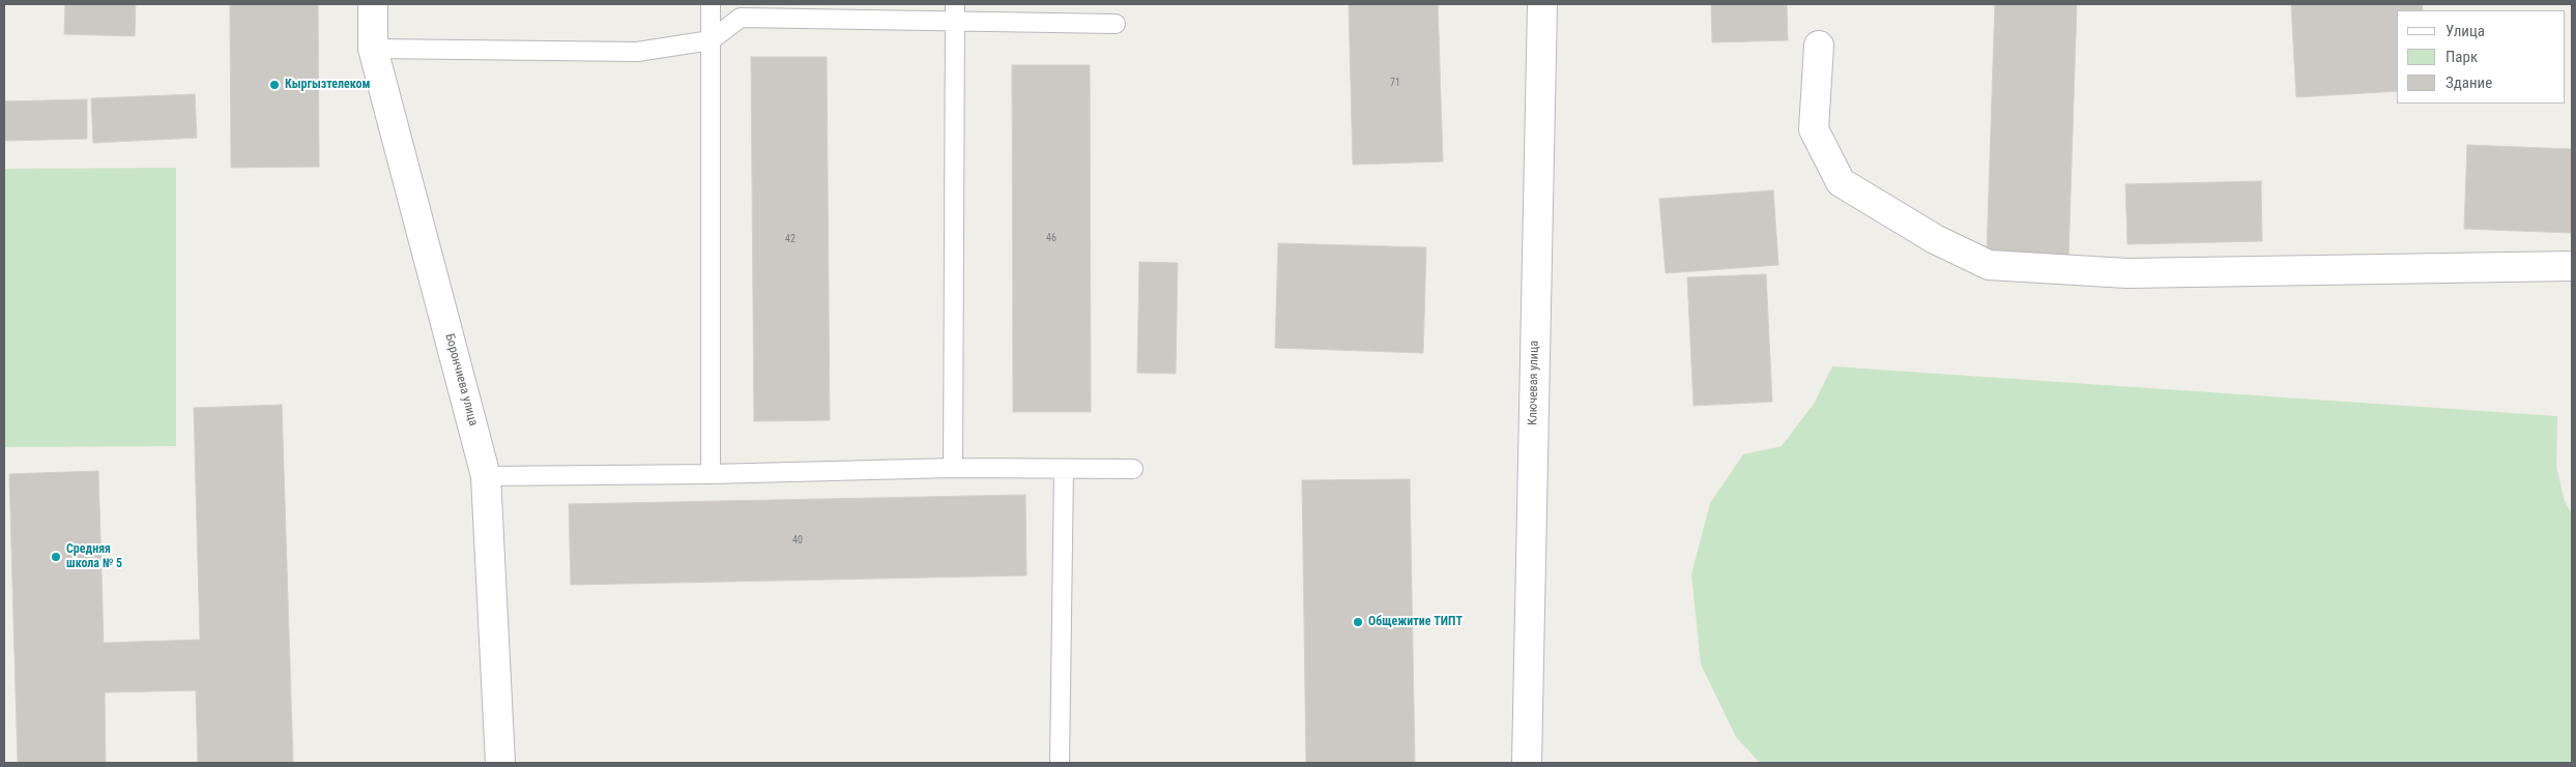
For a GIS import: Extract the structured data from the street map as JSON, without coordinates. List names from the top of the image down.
{
  "streets": {
    "street": ["Борончиева улица", "Ключевая улица"]
  },
  "places": ["Кыргызтелеком", "Средняя школа № 5", "Общежитие ТИПТ"],
  "house_numbers": [
    "71",
    "46",
    "42",
    "40"
  ],
  "legend": ["Улица", "Парк", "Здание"]
}
